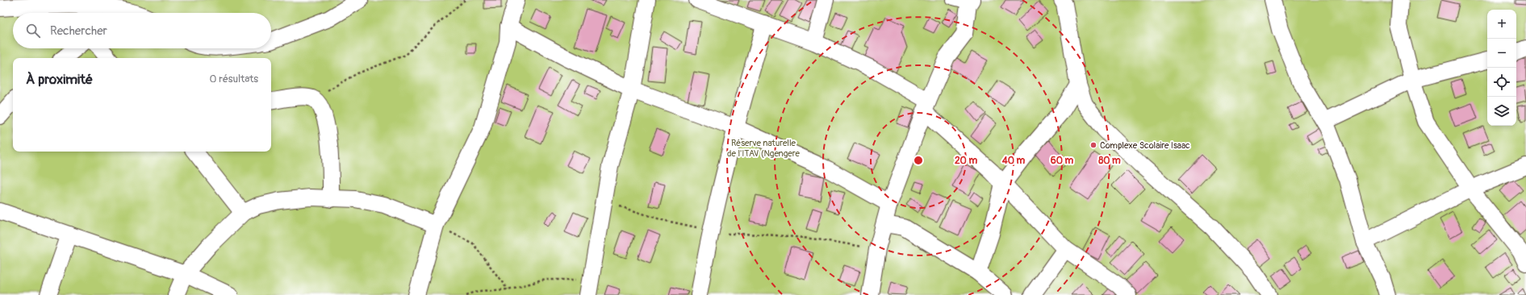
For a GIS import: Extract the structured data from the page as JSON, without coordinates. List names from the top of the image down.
{
  "parks": ["Réserve naturelle de l'ITAV (Ngengere"],
  "places": ["Complexe Scolaire Isaac"],
  "page": {
    "map_buttons": ["+", "−"],
    "search": "Rechercher",
    "heading": ["À proximité", "0 résultats"]
  },
  "rings": [
    "20 m",
    "40 m",
    "60 m",
    "80 m"
  ]
}
